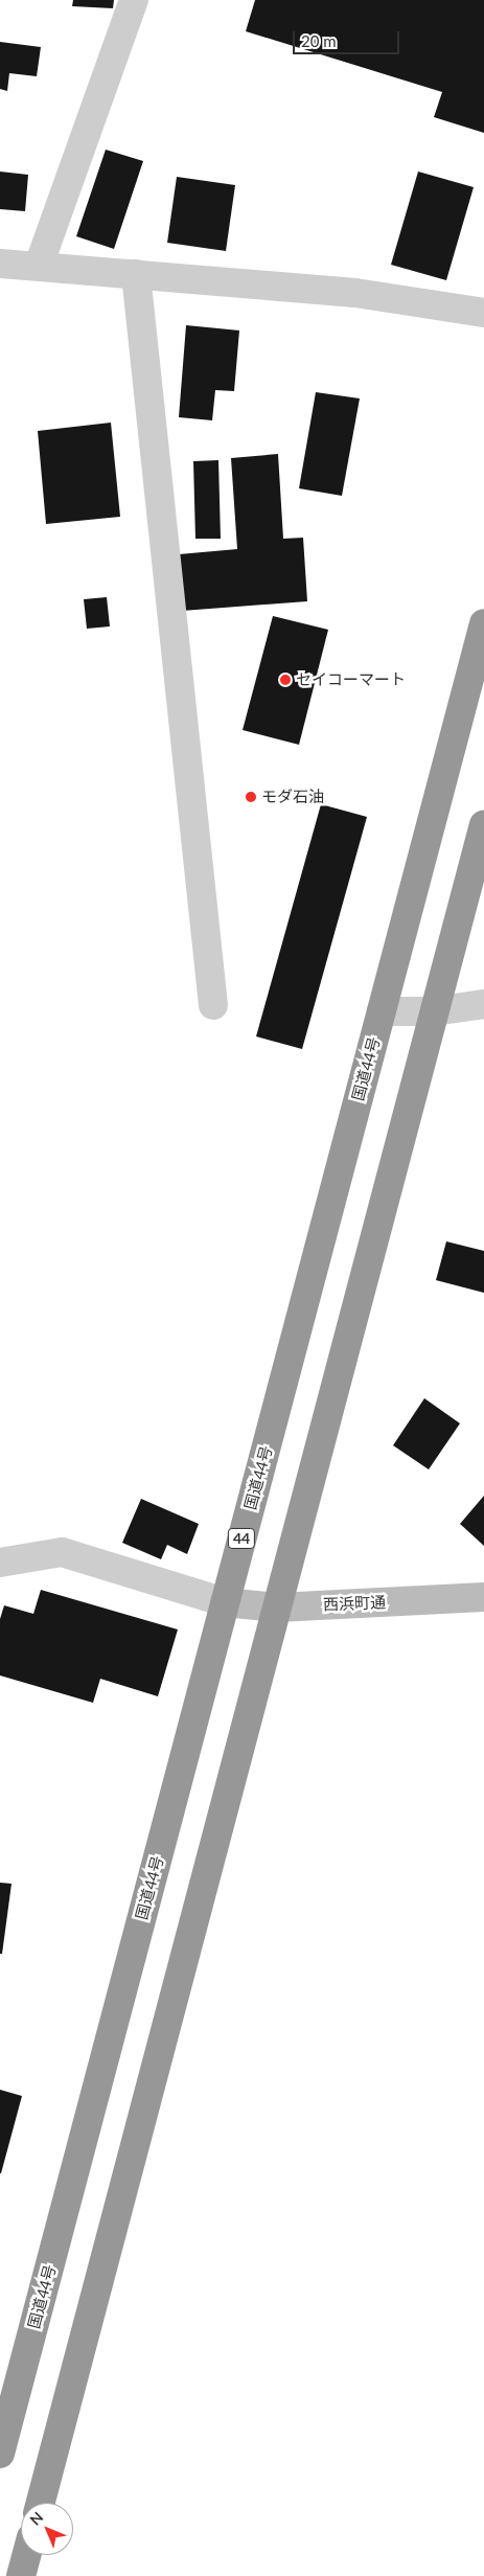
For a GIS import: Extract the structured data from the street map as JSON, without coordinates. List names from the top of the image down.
{
  "streets": {
    "highway": ["国道44号", "44"],
    "street": ["西浜町通"]
  },
  "crossings": [
    ["国道44号", "西浜町通"]
  ],
  "places": ["セイコーマート", "モダ石油"],
  "scale_bar": "20 m",
  "north": "top left"
}
